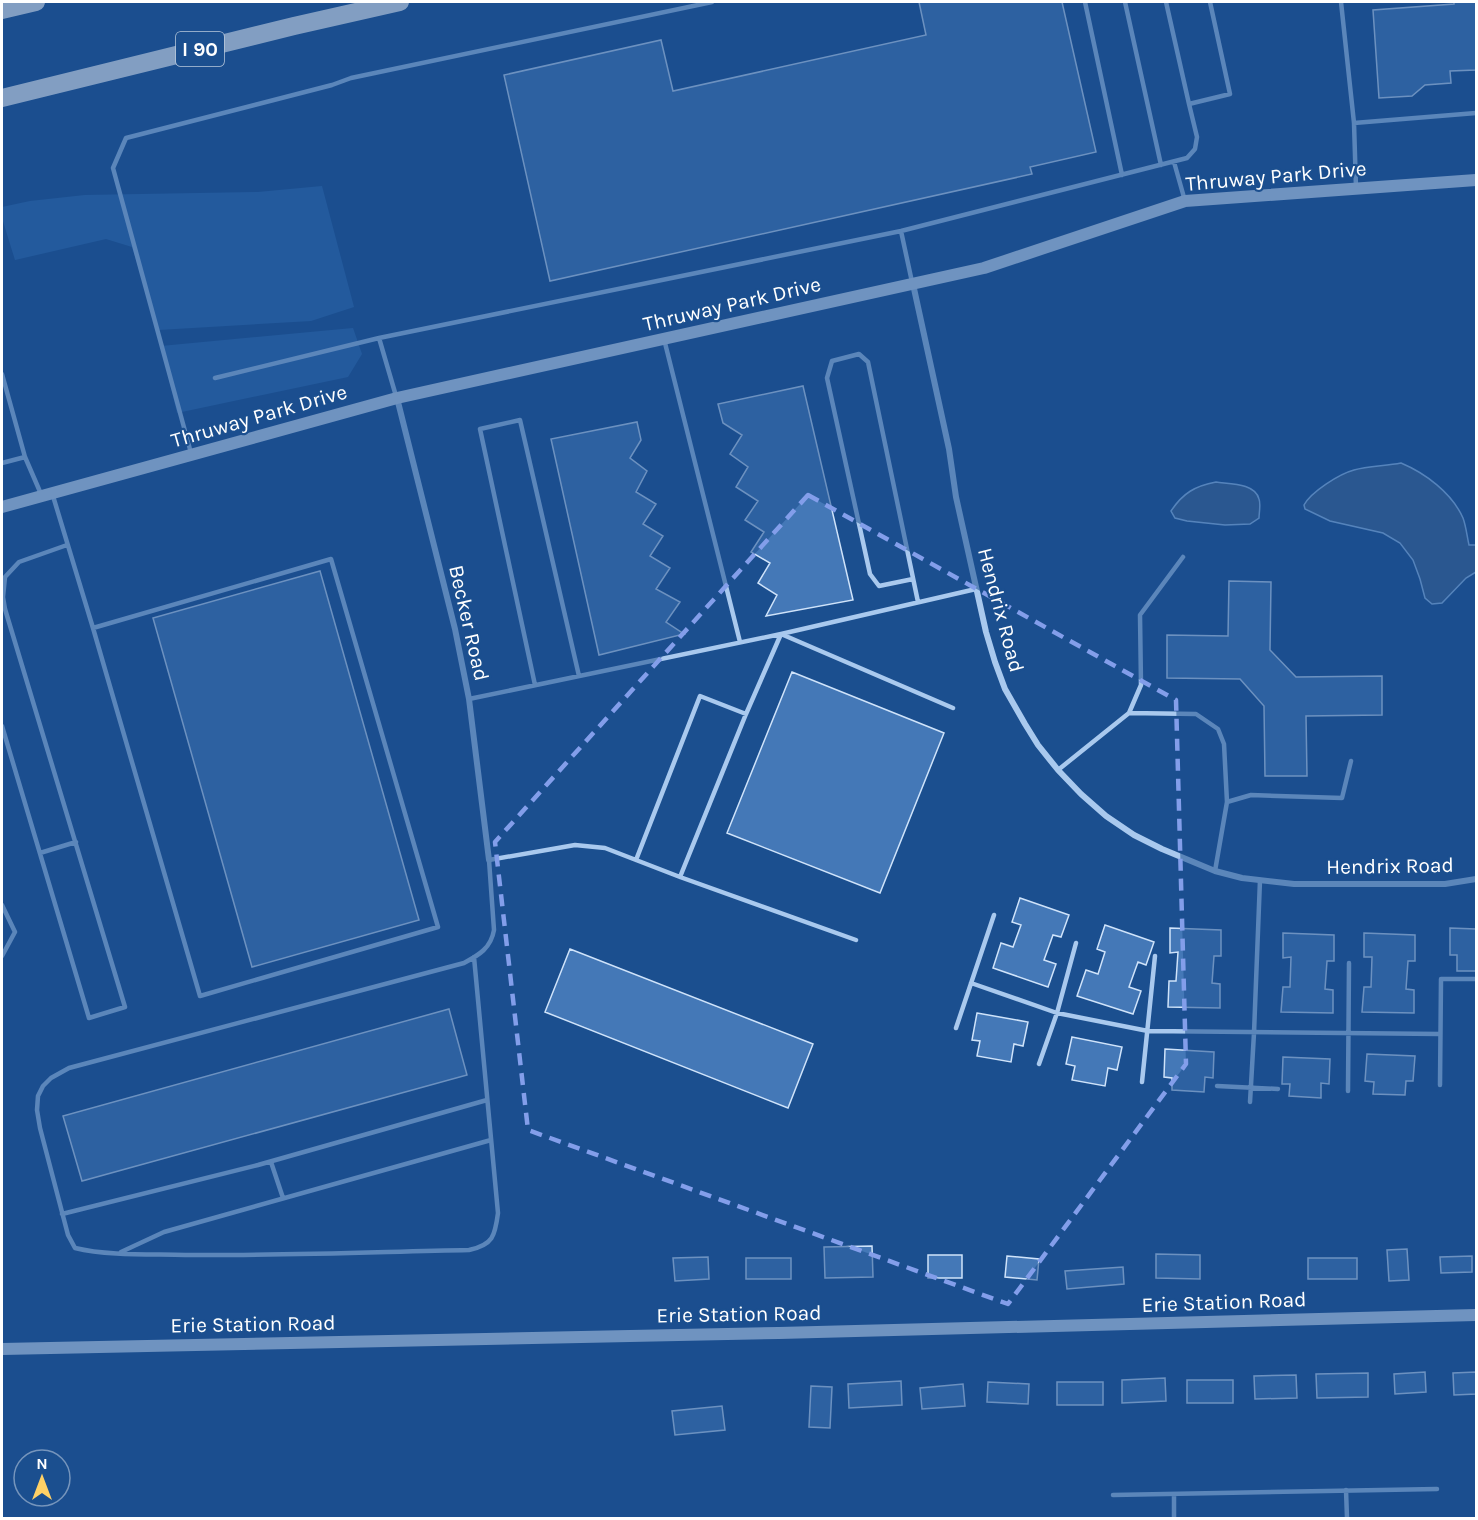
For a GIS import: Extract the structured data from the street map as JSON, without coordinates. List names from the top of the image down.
{
  "streets": {
    "highway": ["I 90"],
    "main road": ["Thruway Park Drive", "Erie Station Road"],
    "street": ["Hendrix Road", "Becker Road"]
  },
  "crossings": [
    ["Thruway Park Drive", "Hendrix Road"],
    ["Thruway Park Drive", "Becker Road"]
  ],
  "north": "top"
}
